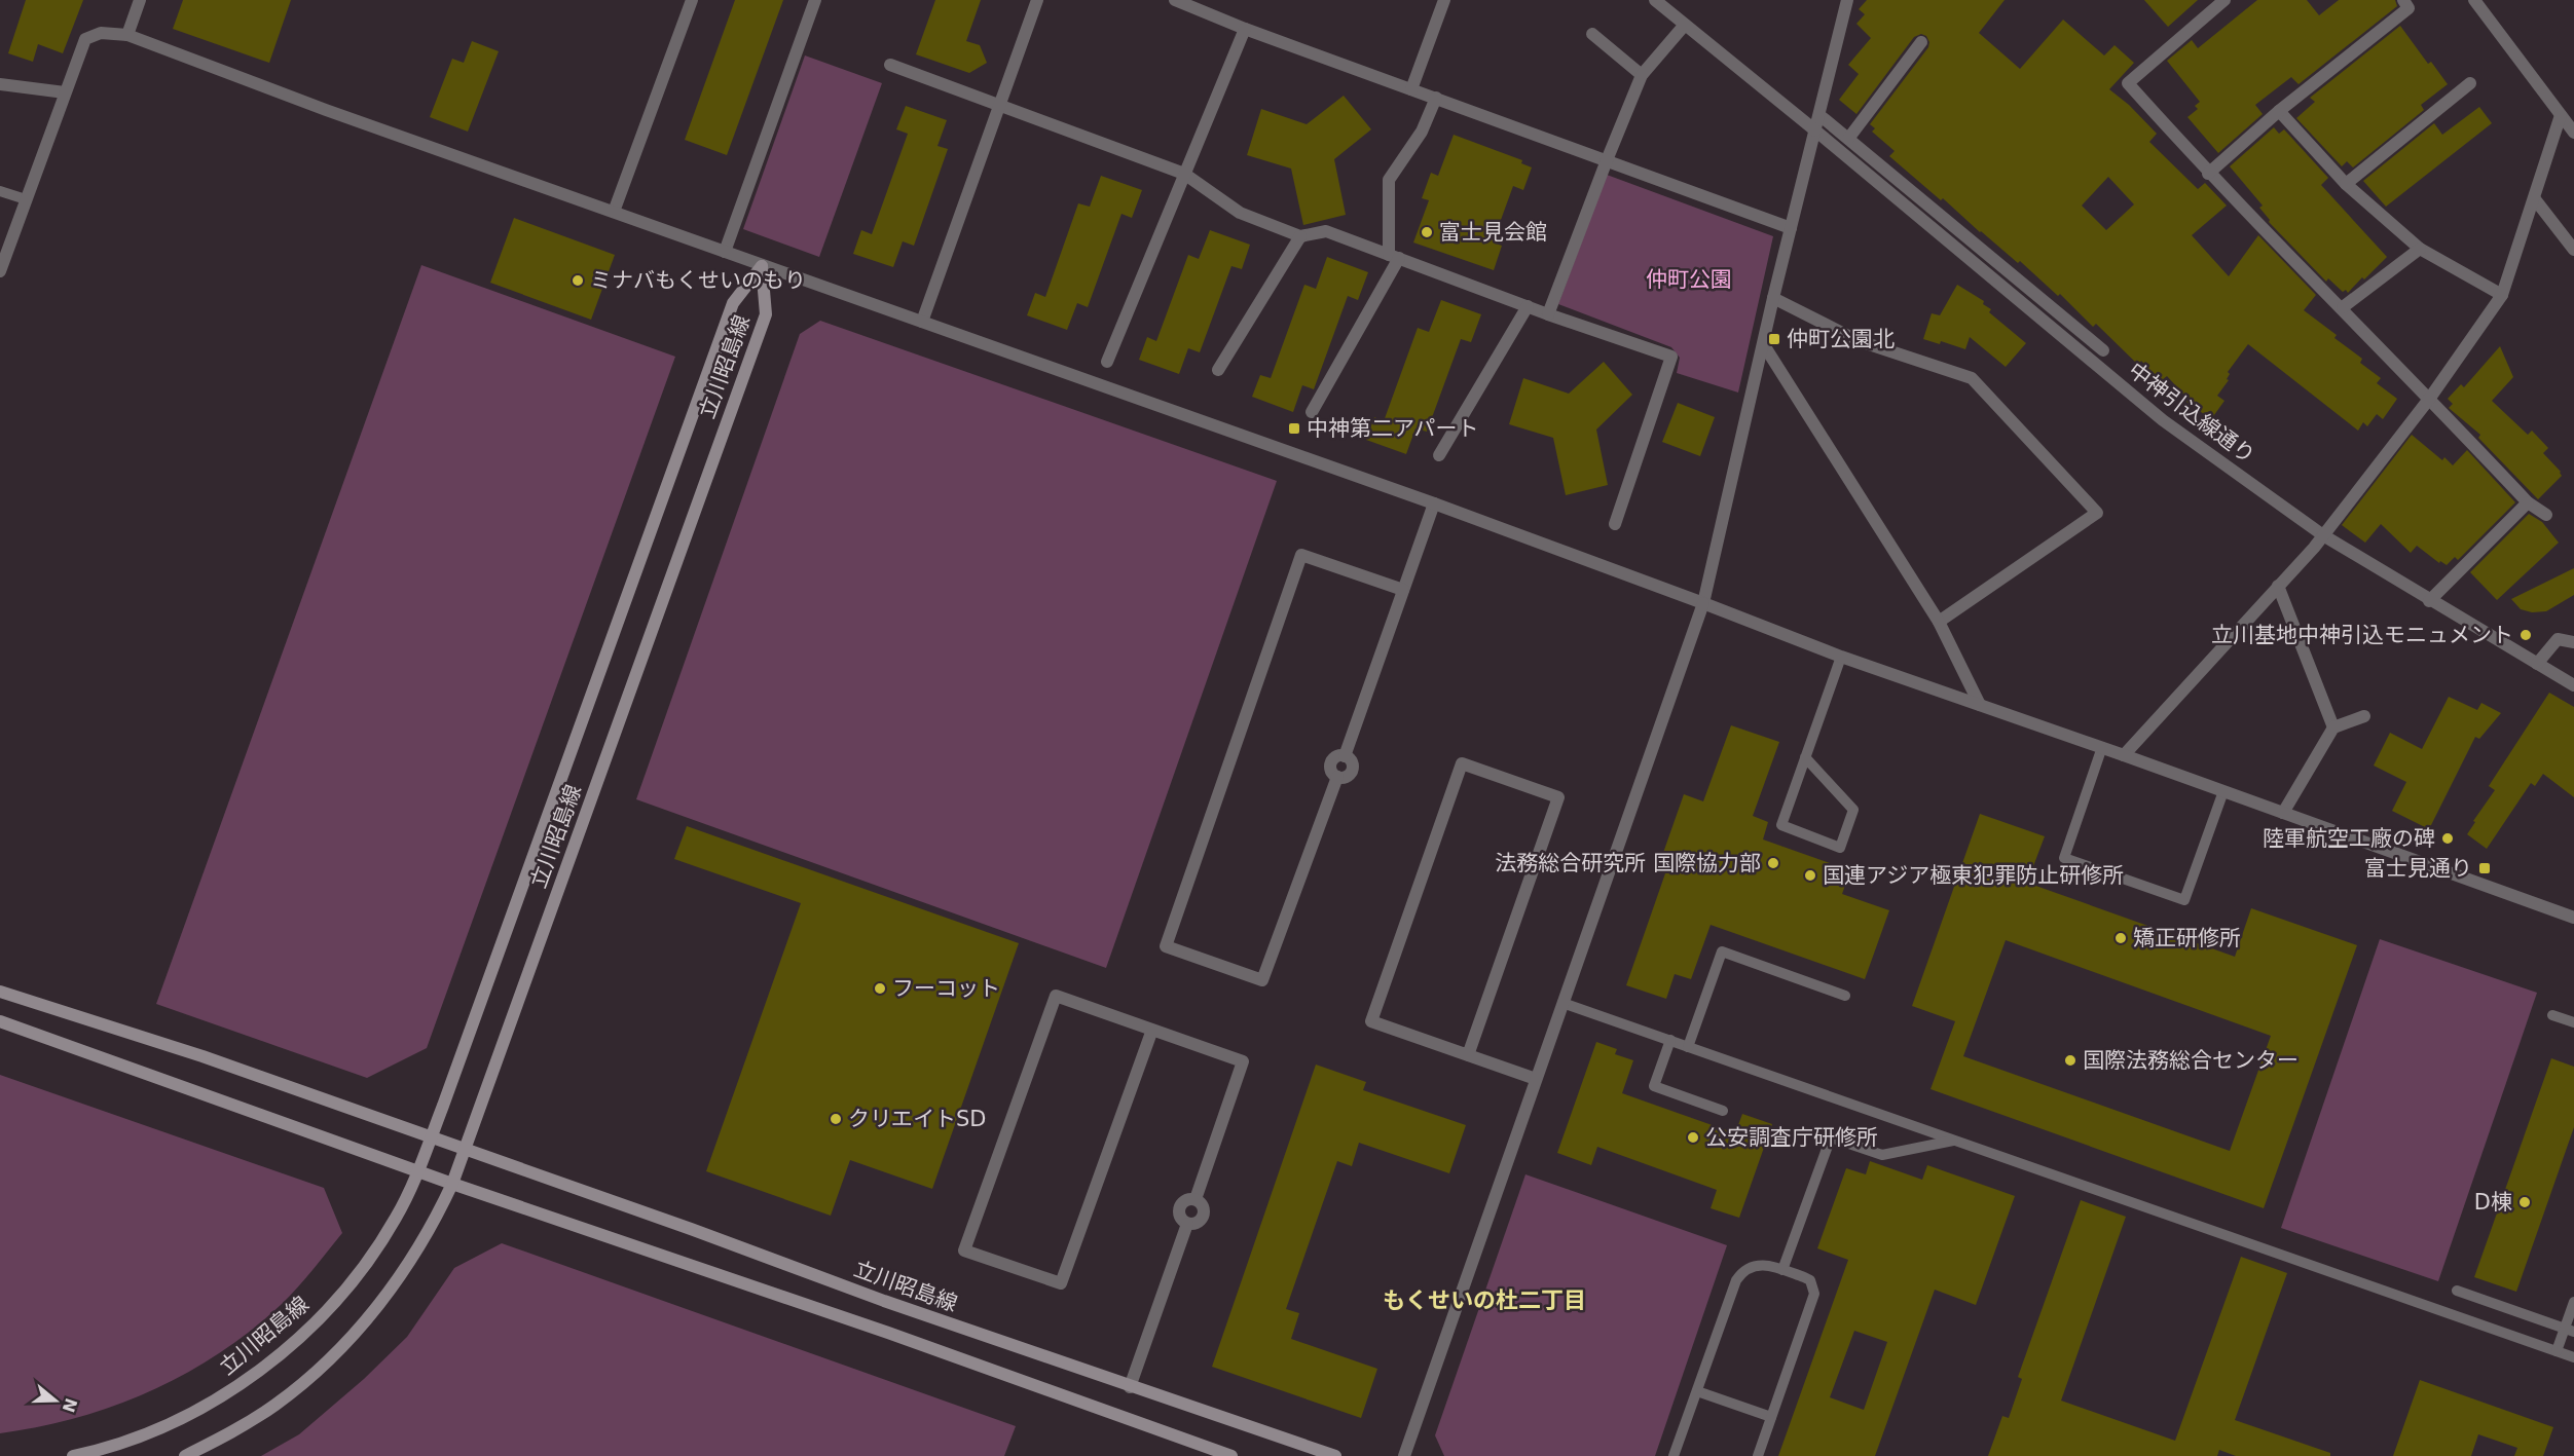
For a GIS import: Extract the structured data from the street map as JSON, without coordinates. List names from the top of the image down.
{
  "streets": {
    "main road": ["立川昭島線"],
    "street": ["中神引込線通り"]
  },
  "districts": ["もくせいの杜二丁目"],
  "parks": ["仲町公園"],
  "places": {
    "other": [
      "富士見会館",
      "ミナバもくせいのもり",
      "立川基地中神引込モニュメント",
      "陸軍航空工廠の碑",
      "法務総合研究所 国際協力部",
      "国連アジア極東犯罪防止研修所",
      "矯正研修所",
      "フーコット",
      "国際法務総合センター",
      "クリエイトSD",
      "公安調査庁研修所",
      "D棟"
    ],
    "transit": ["仲町公園北", "中神第二アパート", "富士見通り"]
  },
  "north": "right"
}
